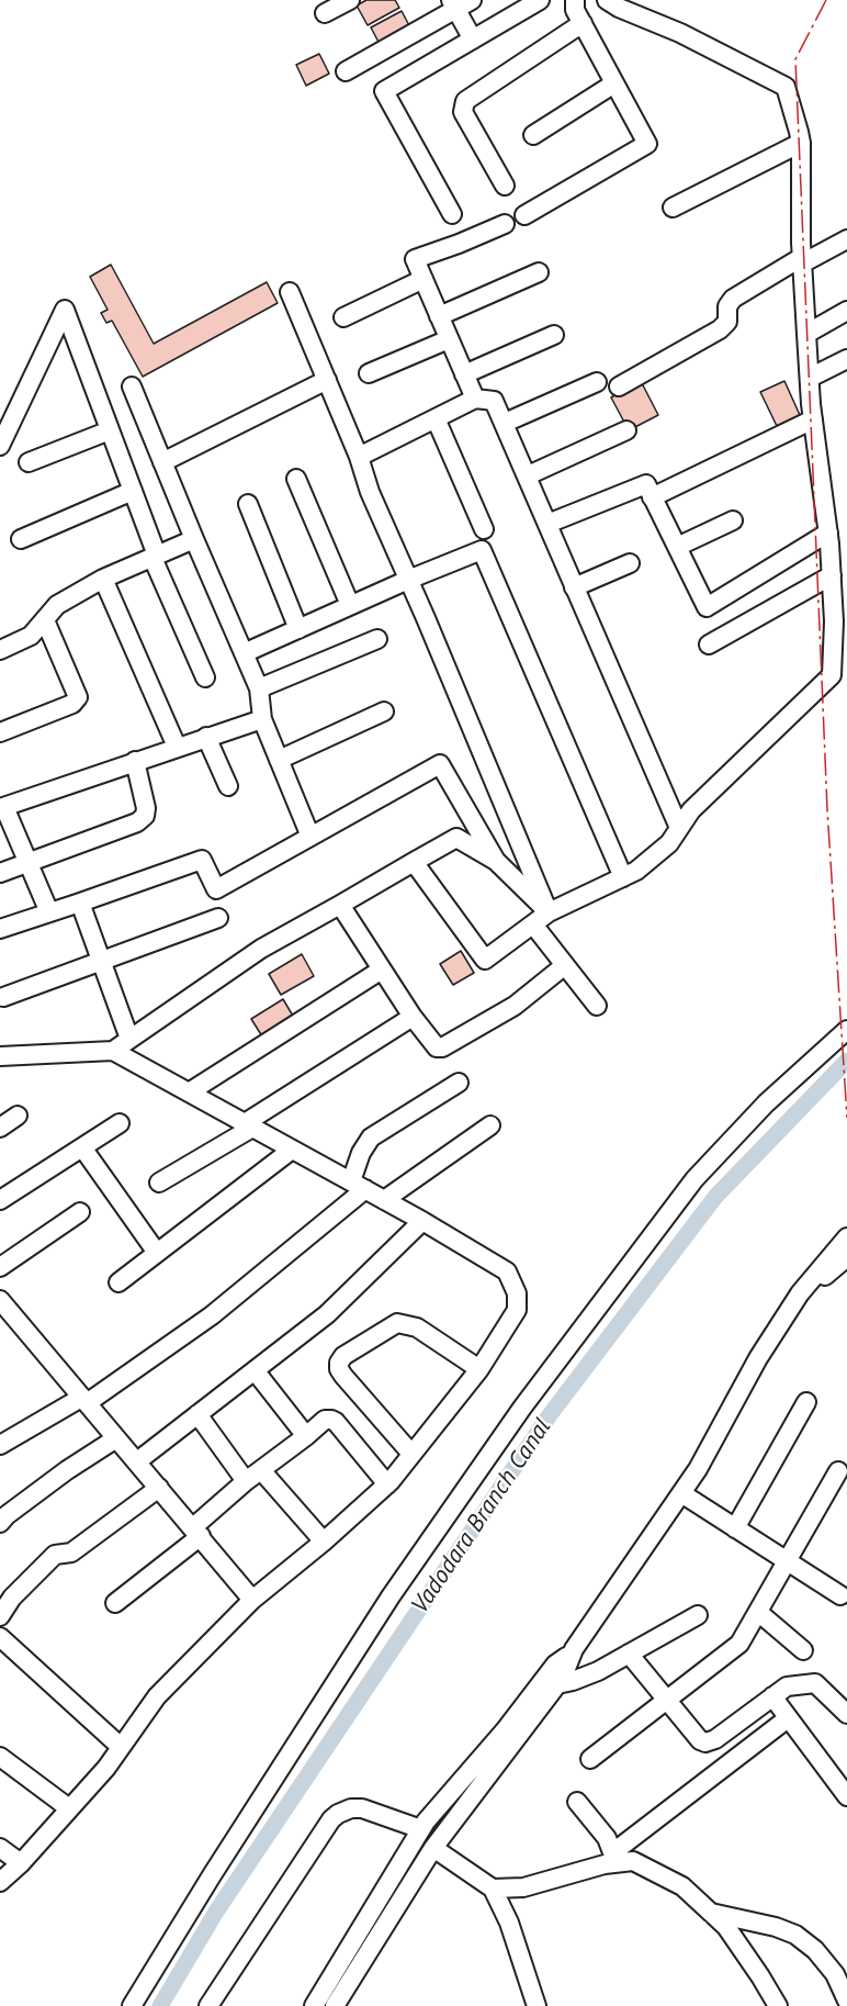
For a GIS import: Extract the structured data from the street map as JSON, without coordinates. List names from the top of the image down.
{
  "water": ["Vadodara Branch Canal"]
}
